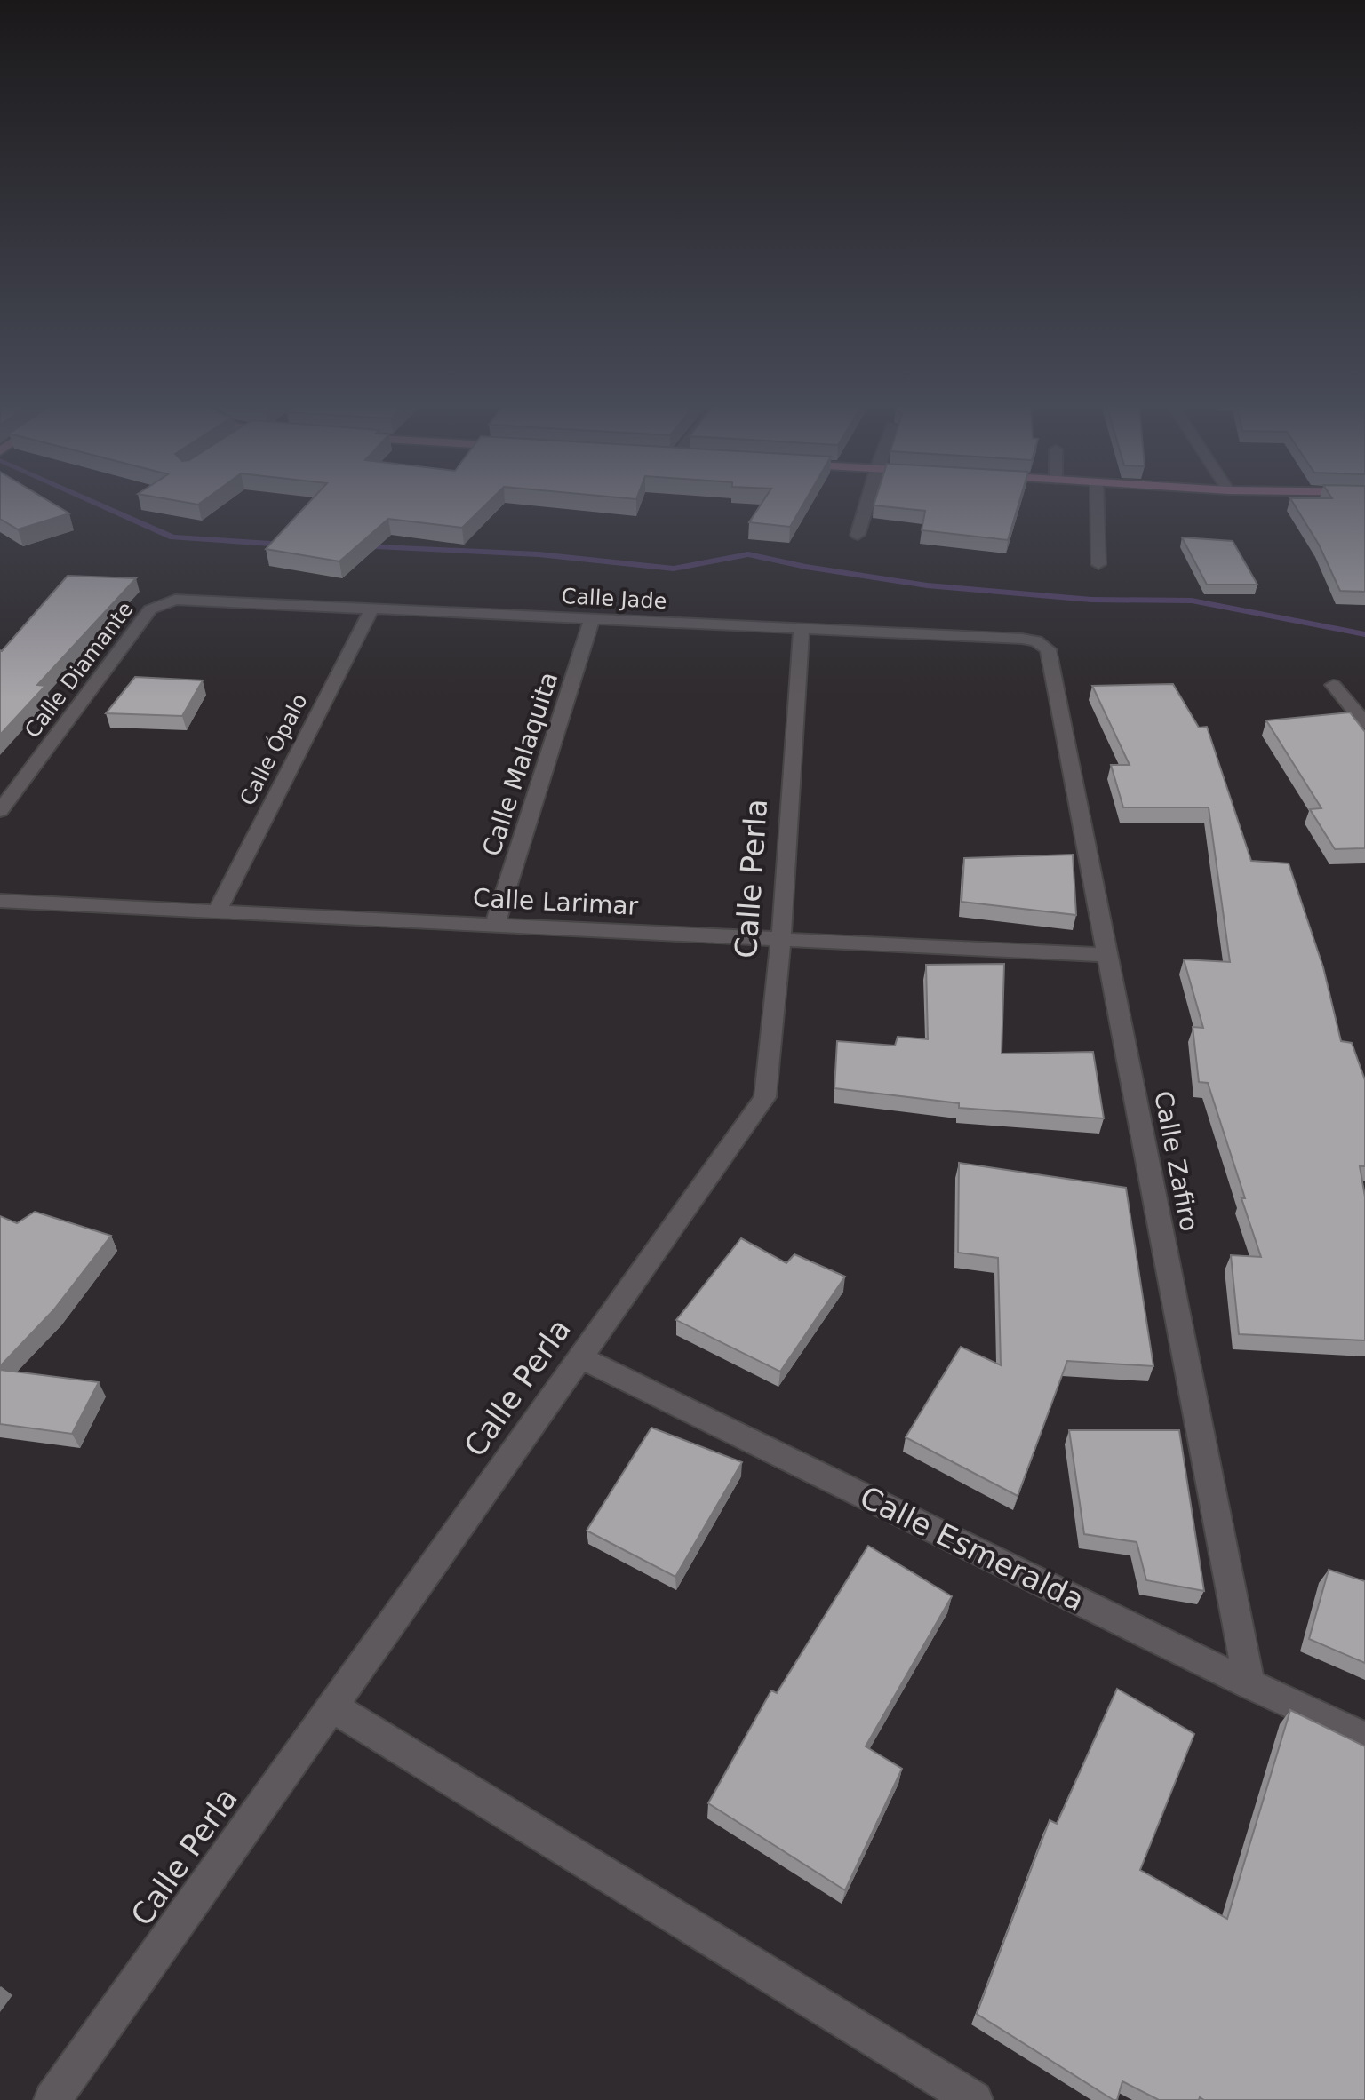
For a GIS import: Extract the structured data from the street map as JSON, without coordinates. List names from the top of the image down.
{
  "streets": {
    "street": [
      "Calle Jade",
      "Calle Diamante",
      "Calle Ópalo",
      "Calle Malaquita",
      "Calle Perla",
      "Calle Larimar",
      "Calle Zafiro",
      "Calle Esmeralda"
    ]
  },
  "crossings": [
    ["Calle Jade", "Calle Diamante"],
    ["Calle Jade", "Calle Ópalo"],
    ["Calle Jade", "Calle Malaquita"],
    ["Calle Jade", "Calle Perla"],
    ["Calle Jade", "Calle Zafiro"],
    ["Calle Ópalo", "Calle Larimar"],
    ["Calle Malaquita", "Calle Larimar"],
    ["Calle Perla", "Calle Larimar"],
    ["Calle Perla", "Calle Esmeralda"],
    ["Calle Larimar", "Calle Zafiro"],
    ["Calle Zafiro", "Calle Esmeralda"]
  ]
}
